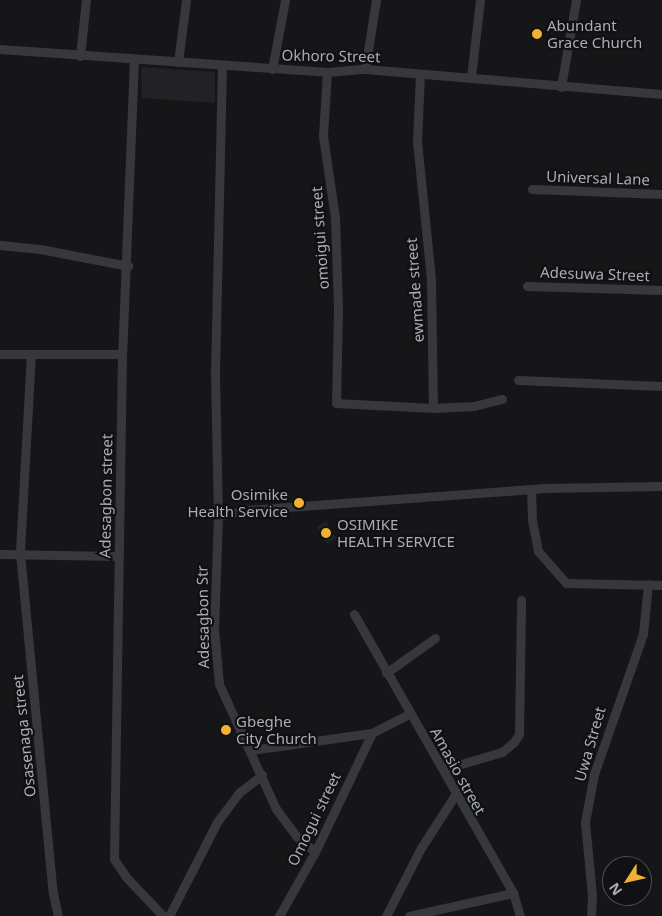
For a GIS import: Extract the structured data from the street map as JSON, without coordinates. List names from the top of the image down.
{
  "streets": {
    "street": [
      "Okhoro Street",
      "Universal Lane",
      "omoigui street",
      "Adesuwa Street",
      "ewmade street",
      "Adesagbon street",
      "Adesagbon Str",
      "Osasenaga street",
      "Uwa Street",
      "Amasio street",
      "Omogui street"
    ]
  },
  "crossings": [
    ["Okhoro Street", "omoigui street"],
    ["Okhoro Street", "ewmade street"],
    ["Okhoro Street", "Adesagbon street"],
    ["Okhoro Street", "Adesagbon Str"],
    ["omoigui street", "ewmade street"],
    ["Adesagbon Str", "Omogui street"]
  ],
  "places": [
    "Abundant Grace Church",
    "Osimike Health Service",
    "OSIMIKE HEALTH SERVICE",
    "Gbeghe City Church"
  ],
  "north": "bottom left"
}
